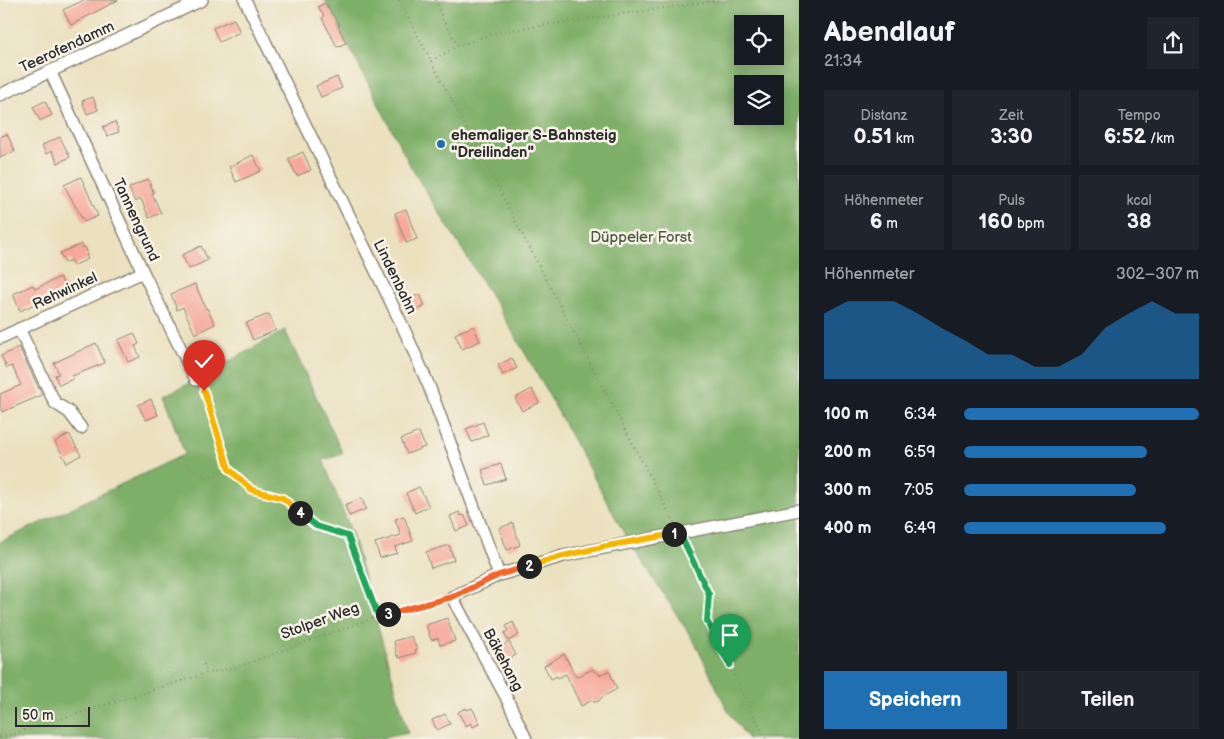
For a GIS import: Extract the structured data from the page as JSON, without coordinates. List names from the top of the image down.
{
  "streets": {
    "street": [
      "Teerofendamm",
      "Tannengrund",
      "Lindenbahn",
      "Rehwinkel",
      "Bäkehang"
    ],
    "path": ["Stolper Weg"]
  },
  "crossings": [
    ["Teerofendamm", "Tannengrund"],
    ["Tannengrund", "Rehwinkel"],
    ["Stolper Weg", "Bäkehang"]
  ],
  "parks": ["Düppeler Forst"],
  "places": ["ehemaliger S-Bahnsteig \"Dreilinden\""],
  "scale_bar": "50 m",
  "page": {
    "heading": ["Abendlauf", "21:34"],
    "stats": [
      ["Distanz", "0.51 km"],
      ["Zeit", "3:30"],
      ["Tempo", "6:52 /km"],
      ["Höhenmeter", "6 m"],
      ["Puls", "160 bpm"],
      ["kcal", "38"]
    ],
    "chart": ["Höhenmeter", "302–307 m"],
    "list": [
      {
        "name": "100 m",
        "note": "6:34"
      },
      {
        "name": "200 m",
        "note": "6:59"
      },
      {
        "name": "300 m",
        "note": "7:05"
      },
      {
        "name": "400 m",
        "note": "6:49"
      }
    ],
    "pins": [
      "4",
      "1",
      "2",
      "3"
    ],
    "buttons": ["Speichern", "Teilen"],
    "scale": "50 m"
  }
}
